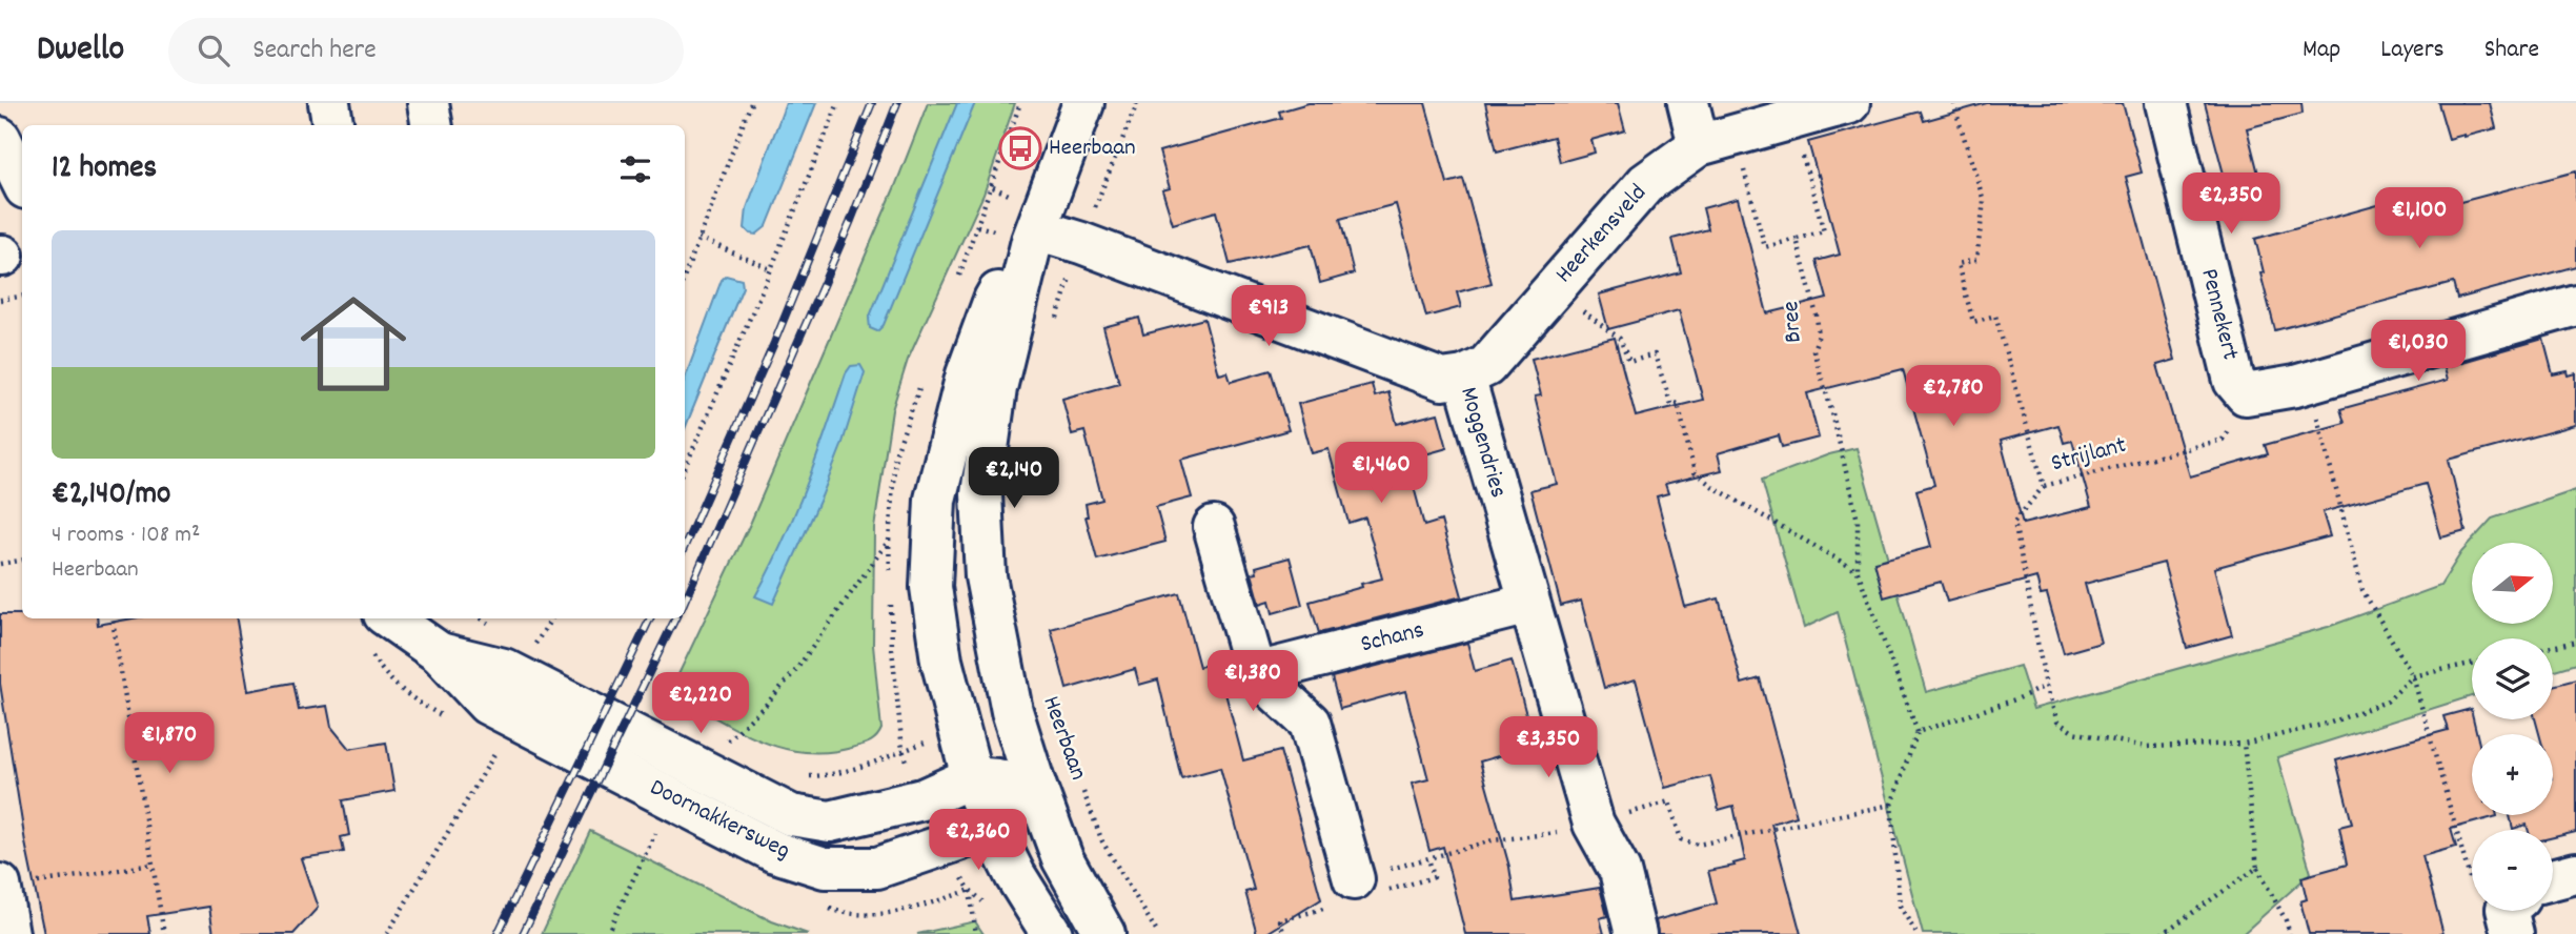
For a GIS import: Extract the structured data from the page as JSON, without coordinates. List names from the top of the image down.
{
  "streets": {
    "street": [
      "Heerkensveld",
      "Pennekert",
      "Moggendries",
      "Schans",
      "Heerbaan",
      "Doornakkersweg"
    ],
    "path": ["Bree", "Strijlant"]
  },
  "crossings": [
    ["Heerkensveld", "Moggendries"],
    ["Pennekert", "Strijlant"],
    ["Moggendries", "Schans"],
    ["Moggendries", "Heerbaan"],
    ["Heerbaan", "Doornakkersweg"]
  ],
  "places": {
    "bus stop": ["Heerbaan"]
  },
  "north": "right",
  "page": {
    "header": "Dwello",
    "search": "Search here",
    "nav": ["Map", "Layers", "Share"],
    "heading": "12 homes",
    "price": [
      "€2,350",
      "€1,100",
      "€913",
      "€1,030",
      "€2,780",
      "€1,460",
      "€2,140",
      "€1,380",
      "€2,220",
      "€1,870",
      "€3,350",
      "€2,360"
    ],
    "list": [
      {
        "name": "€2,140/mo",
        "note": "4 rooms · 108 m² · Heerbaan"
      }
    ],
    "map_buttons": ["+", "−"]
  }
}
